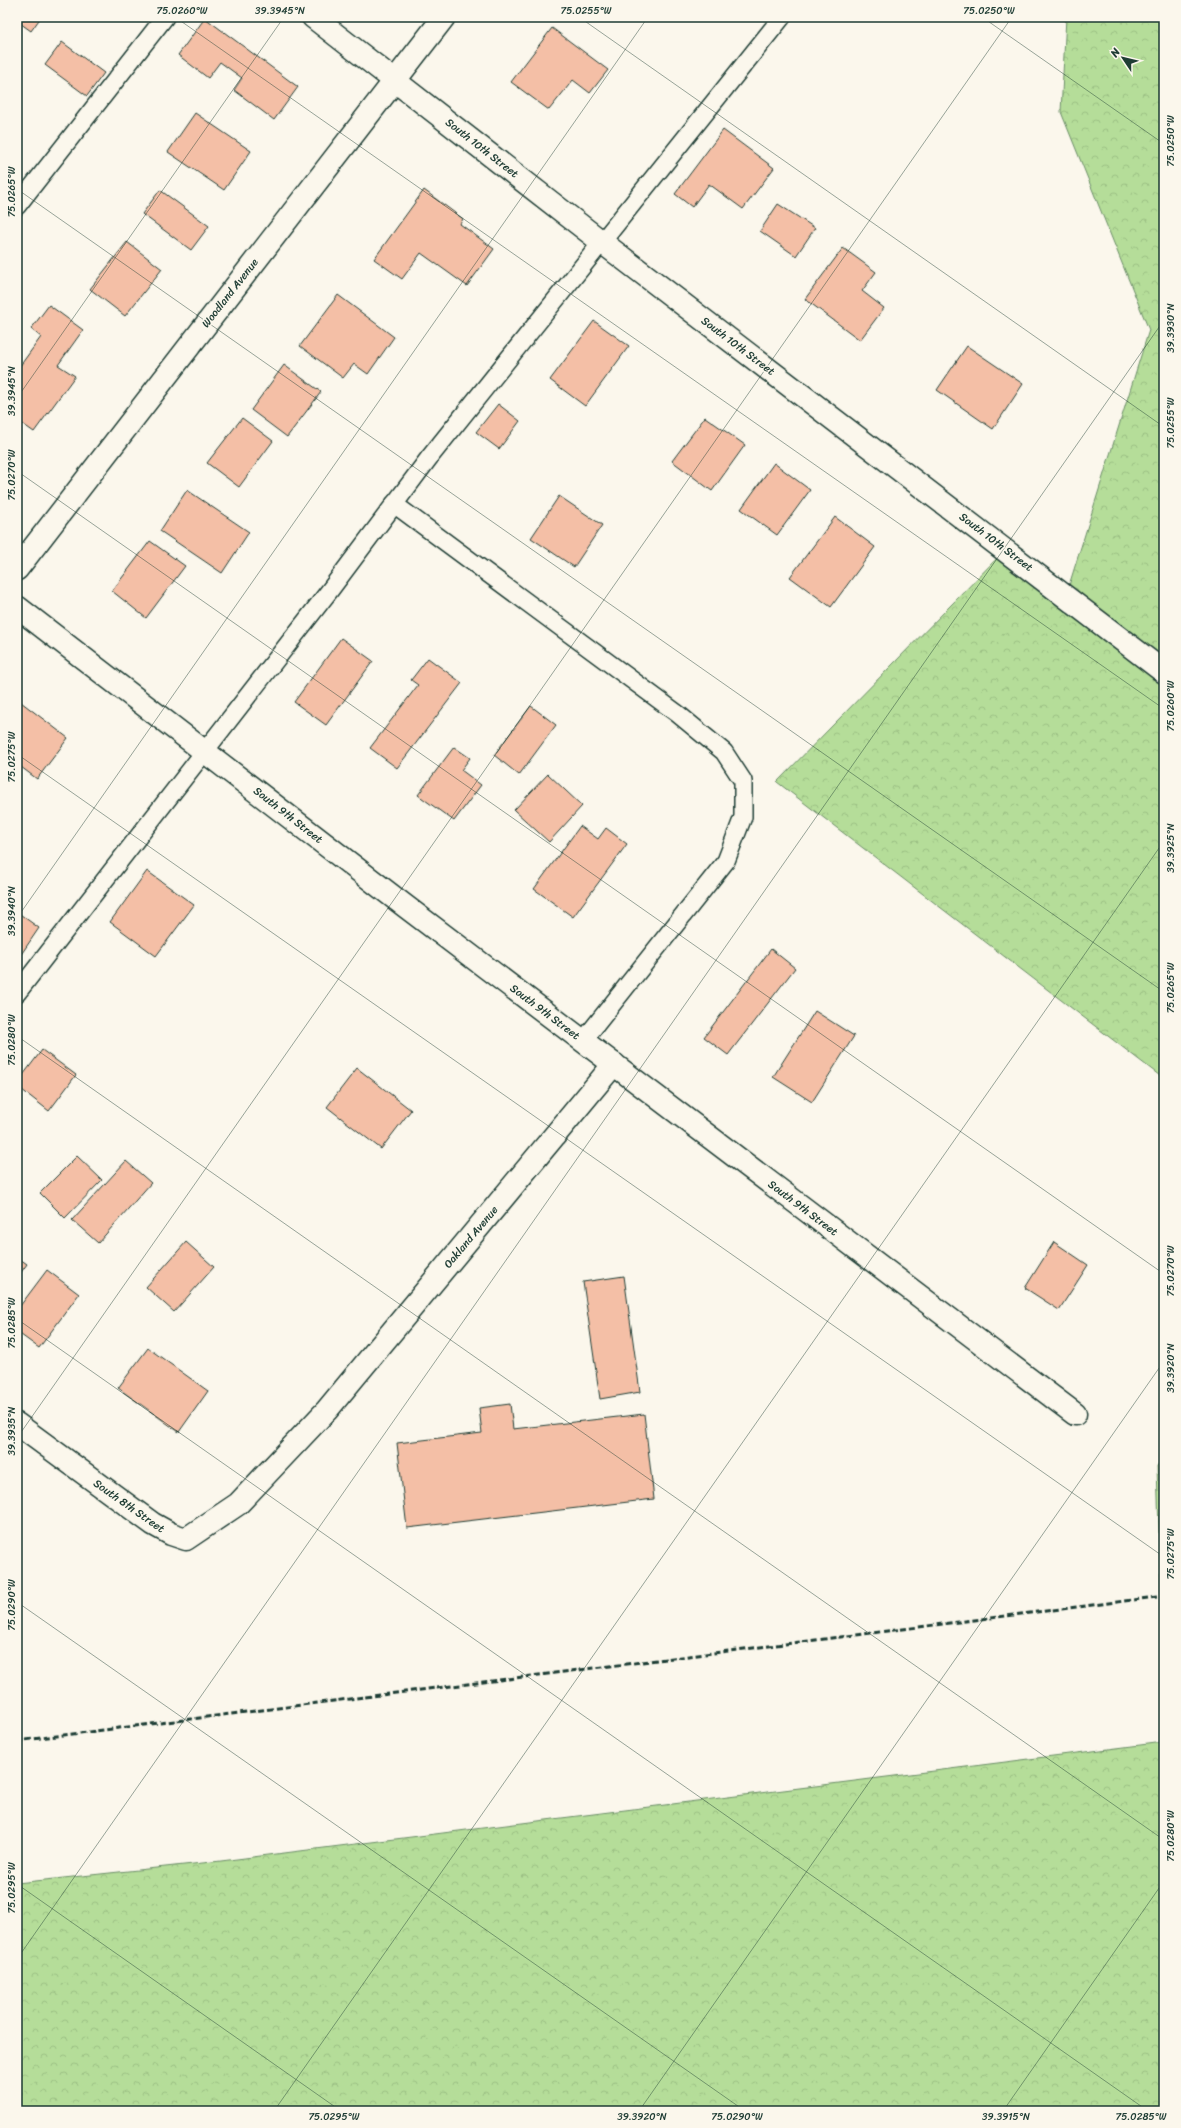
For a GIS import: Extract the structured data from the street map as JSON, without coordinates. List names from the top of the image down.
{
  "streets": {
    "street": [
      "South 10th Street",
      "Woodland Avenue",
      "South 9th Street",
      "Oakland Avenue",
      "South 8th Street"
    ]
  },
  "crossings": [
    ["South 10th Street", "Woodland Avenue"],
    ["South 9th Street", "Oakland Avenue"],
    ["Oakland Avenue", "South 8th Street"]
  ],
  "north": "top left",
  "coordinates": [
    "75.0260°W",
    "39.3945°N",
    "75.0255°W",
    "75.0250°W",
    "75.0265°W",
    "39.3930°N",
    "75.0270°W",
    "75.0275°W",
    "39.3925°N",
    "39.3940°N",
    "75.0280°W",
    "75.0285°W",
    "39.3920°N",
    "39.3935°N",
    "75.0290°W",
    "75.0295°W",
    "39.3915°N"
  ]
}
